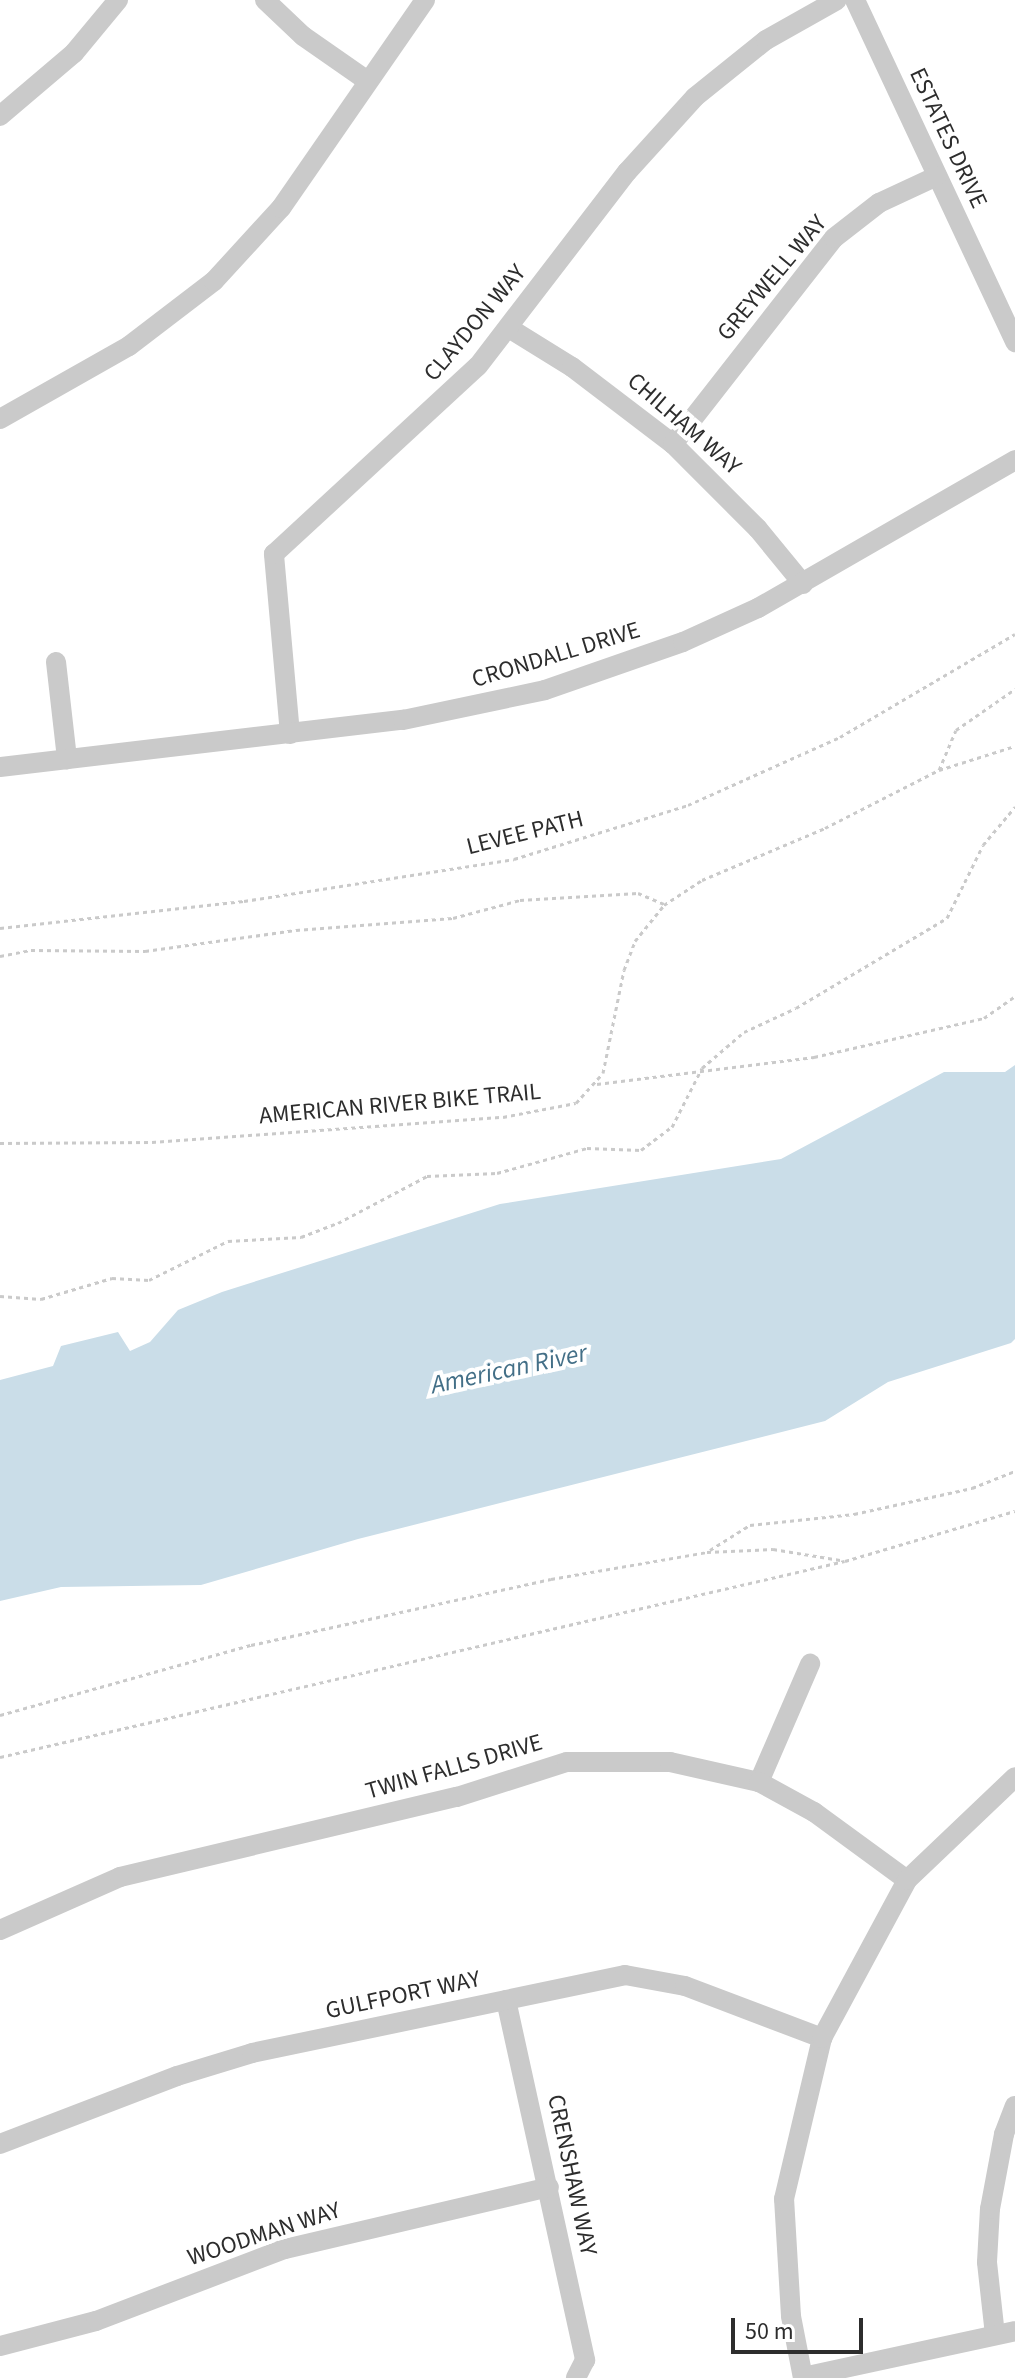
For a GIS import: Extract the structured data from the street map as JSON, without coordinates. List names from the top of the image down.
{
  "streets": {
    "street": [
      "ESTATES DRIVE",
      "GREYWELL WAY",
      "CLAYDON WAY",
      "CHILHAM WAY",
      "CRONDALL DRIVE",
      "TWIN FALLS DRIVE",
      "GULFPORT WAY",
      "CRENSHAW WAY",
      "WOODMAN WAY"
    ],
    "path": ["LEVEE PATH", "AMERICAN RIVER BIKE TRAIL"]
  },
  "crossings": [
    ["ESTATES DRIVE", "GREYWELL WAY"],
    ["GREYWELL WAY", "CHILHAM WAY"],
    ["CLAYDON WAY", "CHILHAM WAY"],
    ["CLAYDON WAY", "CRONDALL DRIVE"],
    ["CHILHAM WAY", "CRONDALL DRIVE"],
    ["GULFPORT WAY", "CRENSHAW WAY"],
    ["CRENSHAW WAY", "WOODMAN WAY"]
  ],
  "water": ["American River"],
  "scale_bar": "50 m"
}
